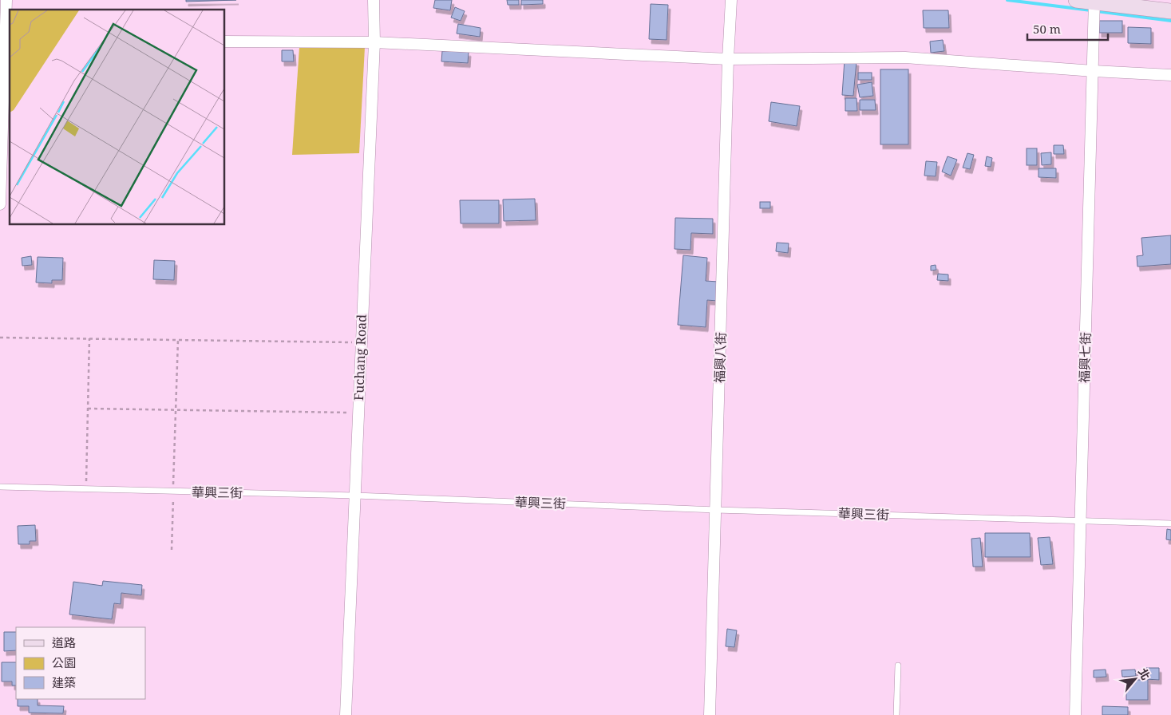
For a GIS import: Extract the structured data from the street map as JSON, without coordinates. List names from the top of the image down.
{
  "streets": {
    "street": ["Fuchang Road", "福興八街", "福興七街"],
    "lane": ["華興三街"]
  },
  "crossings": [
    ["Fuchang Road", "華興三街"],
    ["福興八街", "華興三街"],
    ["福興七街", "華興三街"]
  ],
  "legend": ["道路", "公園", "建築"],
  "scale_bar": "50 m",
  "north": "top right"
}
